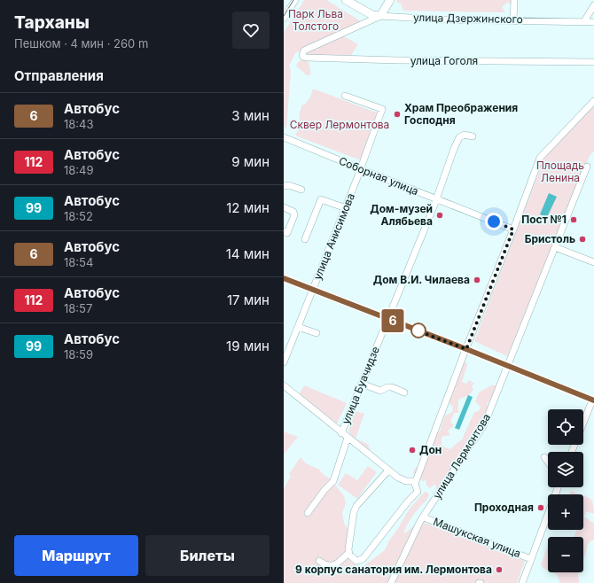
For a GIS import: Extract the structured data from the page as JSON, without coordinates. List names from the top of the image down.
{
  "streets": {
    "main road": ["улица Дзержинского"],
    "street": [
      "улица Гоголя",
      "Соборная улица",
      "улица Анисимова",
      "улица Буачидзе",
      "улица Лермонтова",
      "Машукская улица"
    ]
  },
  "crossings": [
    ["улица Дзержинского", "улица Гоголя"],
    ["Соборная улица", "улица Анисимова"],
    ["Соборная улица", "улица Буачидзе"],
    ["улица Лермонтова", "Машукская улица"]
  ],
  "parks": ["Парк Льва Толстого", "Сквер Лермонтова", "Площадь Ленина"],
  "places": [
    "Храм Преображения Господня",
    "Дом-музей Алябьева",
    "Пост №1",
    "Бристоль",
    "Дом В.И. Чилаева",
    "Дон",
    "Проходная",
    "9 корпус санатория им. Лермонтова"
  ],
  "lines": ["bus line 6"],
  "page": {
    "heading": [
      ["Тарханы", "Пешком · 4 мин · 260 m"],
      "Отправления"
    ],
    "on_map": "6",
    "list": [
      {
        "mark": "6",
        "name": "Автобус",
        "note": "18:43",
        "value": "3 мин"
      },
      {
        "mark": "112",
        "name": "Автобус",
        "note": "18:49",
        "value": "9 мин"
      },
      {
        "mark": "99",
        "name": "Автобус",
        "note": "18:52",
        "value": "12 мин"
      },
      {
        "mark": "6",
        "name": "Автобус",
        "note": "18:54",
        "value": "14 мин"
      },
      {
        "mark": "112",
        "name": "Автобус",
        "note": "18:57",
        "value": "17 мин"
      },
      {
        "mark": "99",
        "name": "Автобус",
        "note": "18:59",
        "value": "19 мин"
      }
    ],
    "map_buttons": ["+", "−"],
    "buttons": ["Маршрут", "Билеты"]
  }
}
